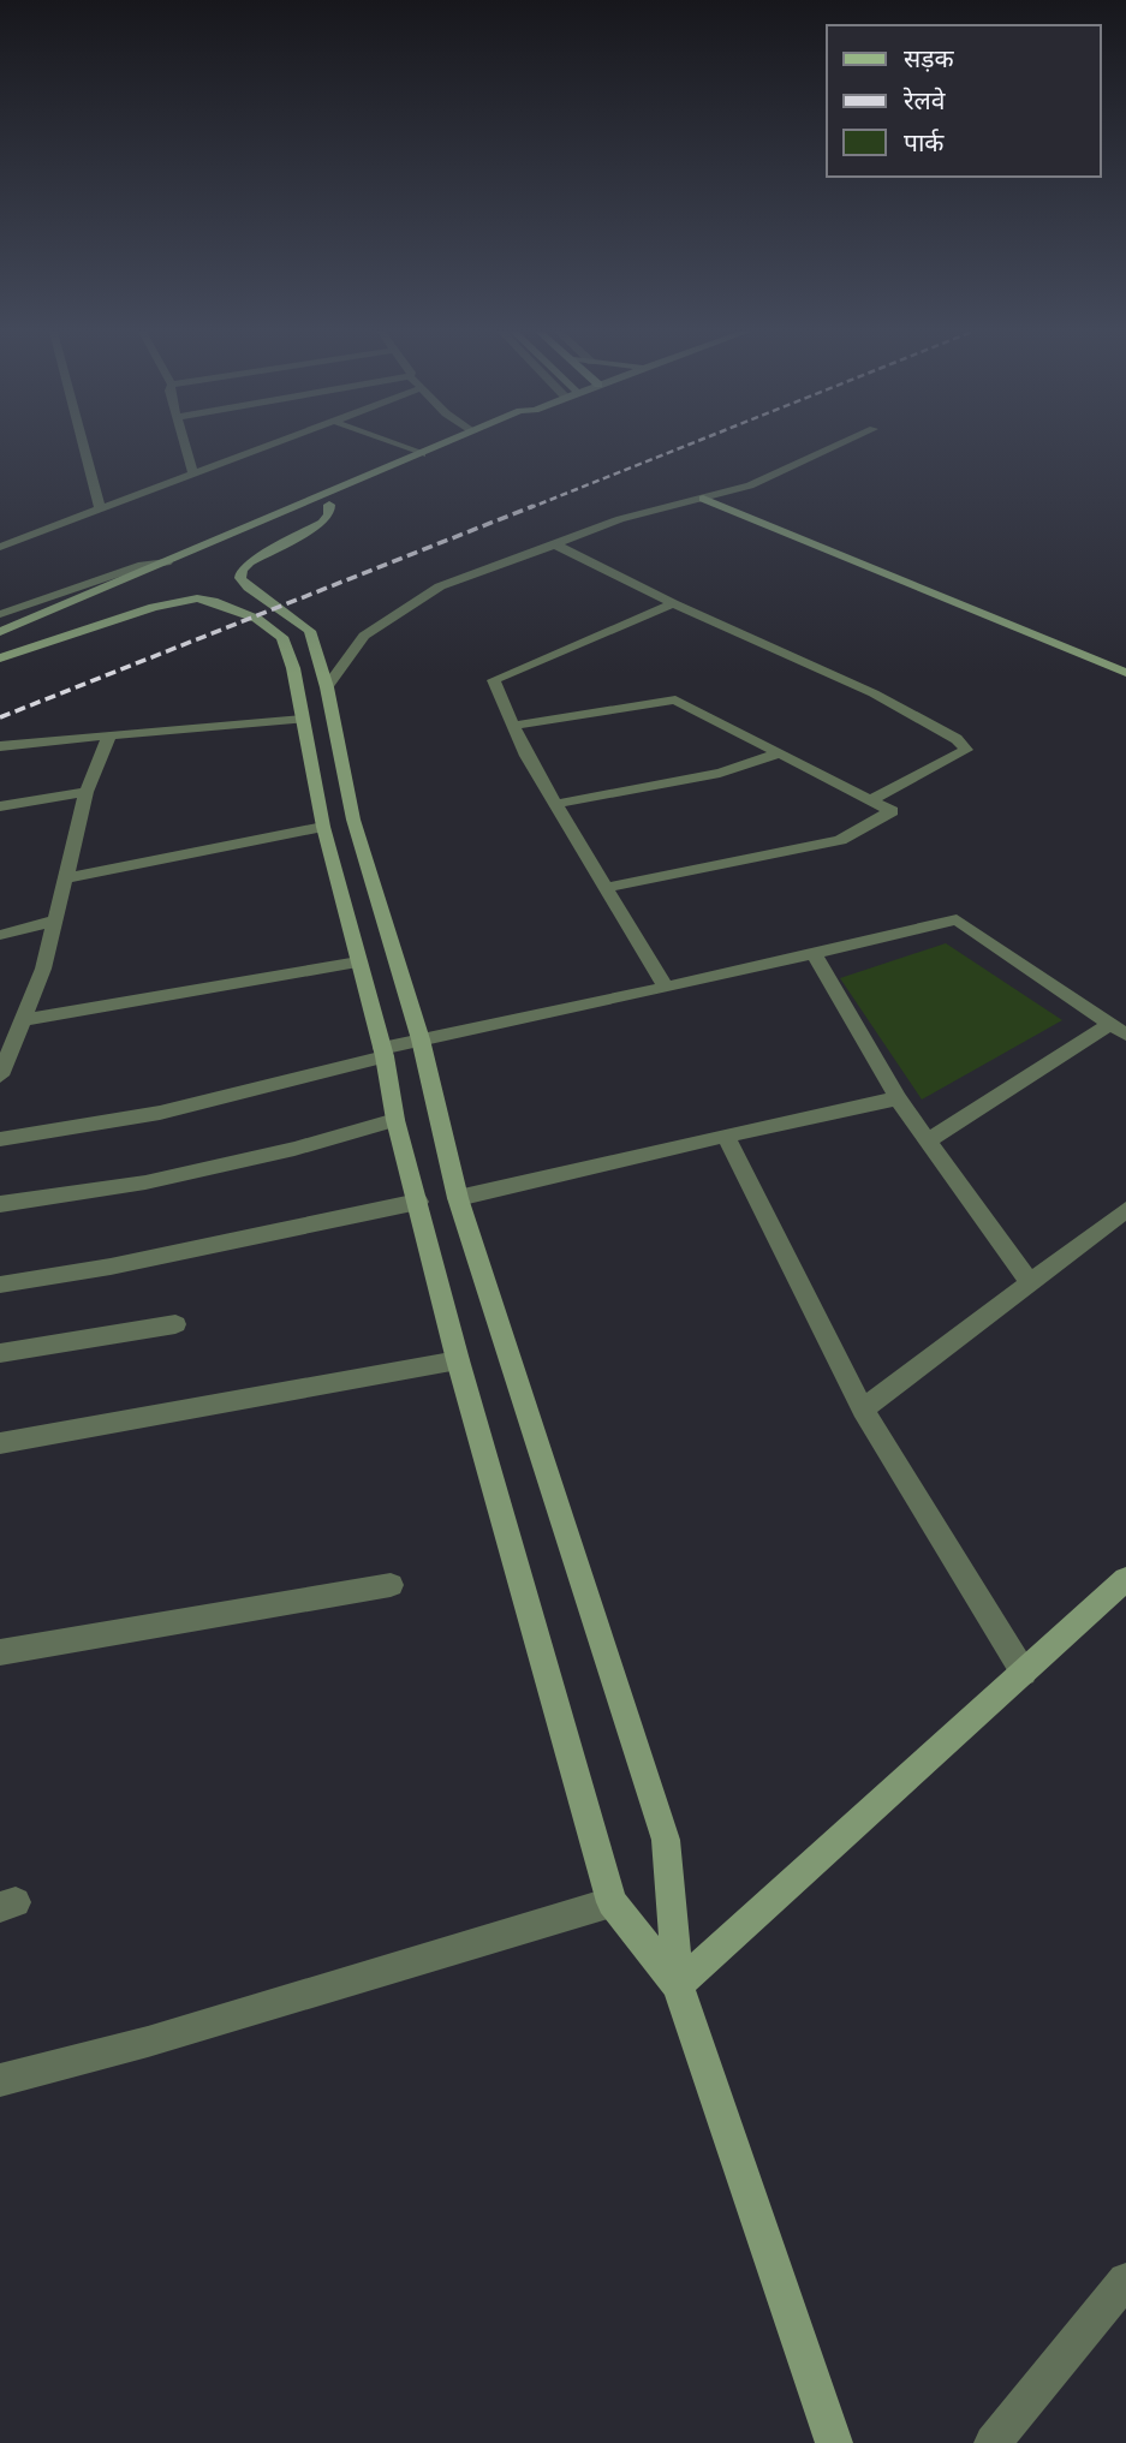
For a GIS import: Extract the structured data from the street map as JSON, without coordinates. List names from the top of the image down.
{
  "legend": ["सड़क", "रेलवे", "पार्क"]
}
